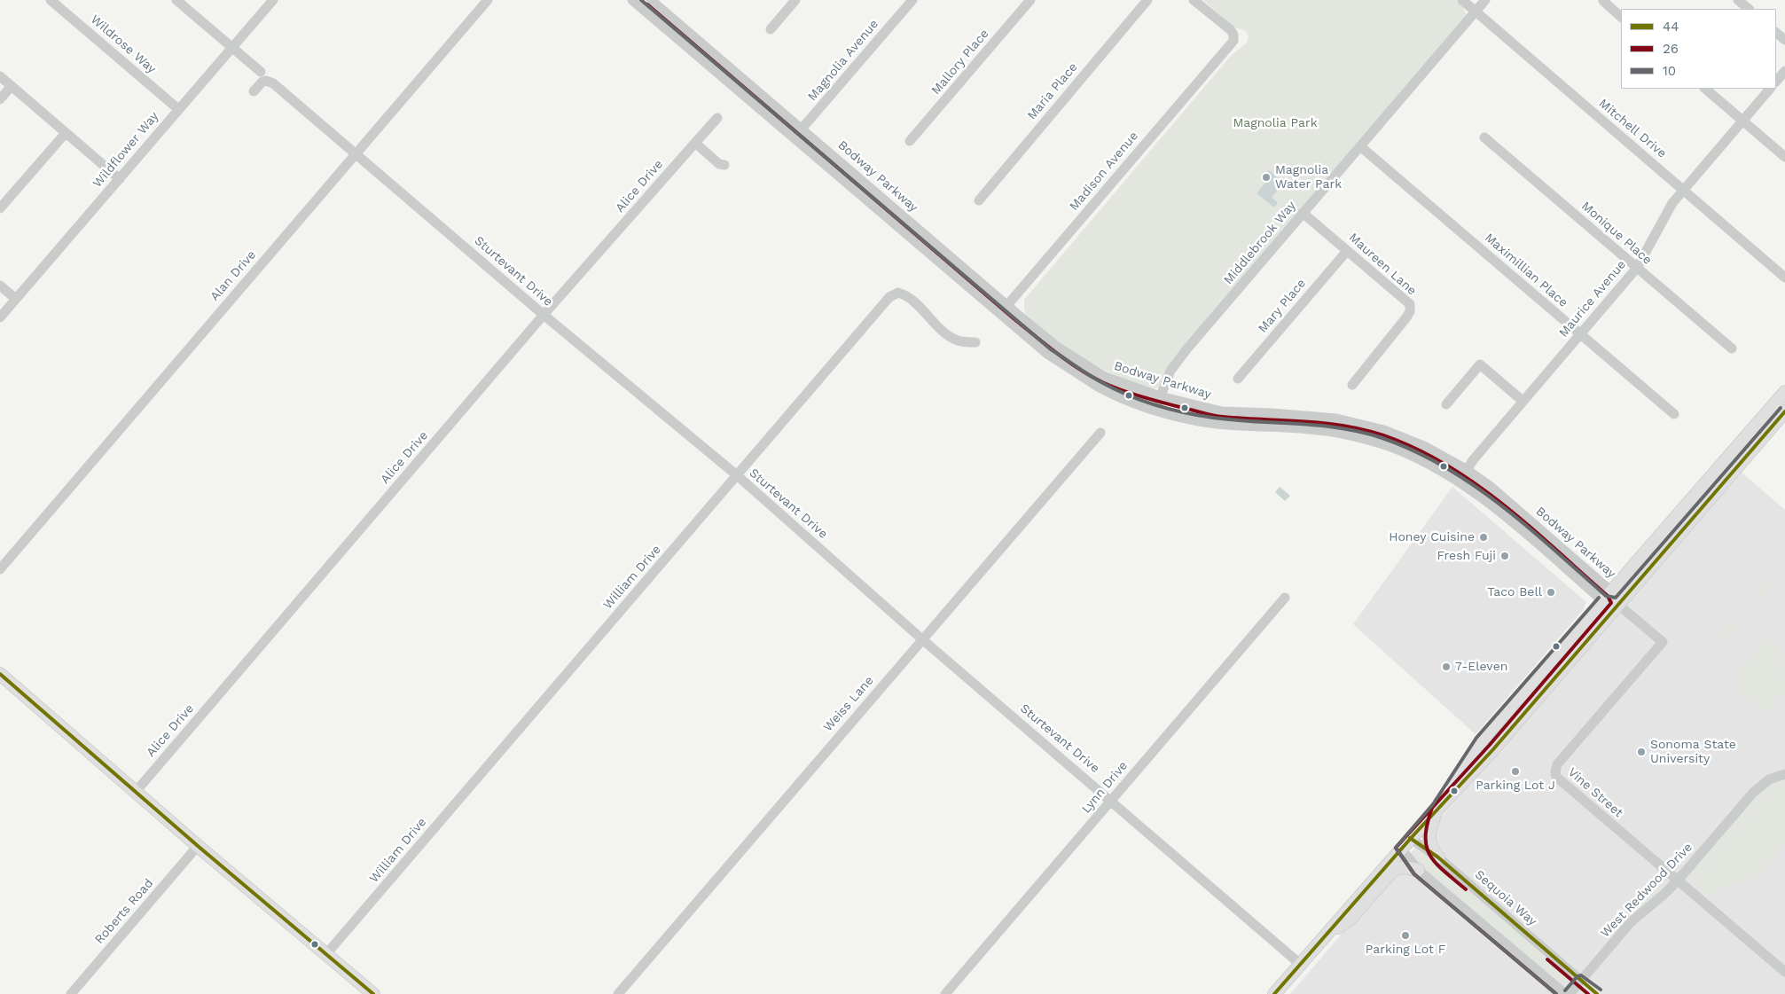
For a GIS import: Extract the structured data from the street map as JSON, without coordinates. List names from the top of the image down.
{
  "streets": {
    "street": [
      "Wildrose Way",
      "Magnolia Avenue",
      "Mallory Place",
      "Maria Place",
      "Mitchell Drive",
      "Wildflower Way",
      "Madison Avenue",
      "Bodway Parkway",
      "Alice Drive",
      "Monique Place",
      "Middlebrook Way",
      "Maureen Lane",
      "Maximillian Place",
      "Sturtevant Drive",
      "Alan Drive",
      "Maurice Avenue",
      "Mary Place",
      "William Drive",
      "Weiss Lane",
      "Lynn Drive",
      "Vine Street",
      "West Redwood Drive",
      "Sequoia Way",
      "Roberts Road"
    ]
  },
  "crossings": [
    ["Wildrose Way", "Wildflower Way"],
    ["Magnolia Avenue", "Bodway Parkway"],
    ["Mitchell Drive", "Middlebrook Way"],
    ["Mitchell Drive", "Maurice Avenue"],
    ["Madison Avenue", "Bodway Parkway"],
    ["Bodway Parkway", "Middlebrook Way"],
    ["Bodway Parkway", "Maurice Avenue"],
    ["Alice Drive", "Sturtevant Drive"],
    ["Monique Place", "Maurice Avenue"],
    ["Middlebrook Way", "Maureen Lane"],
    ["Middlebrook Way", "Maximillian Place"],
    ["Maureen Lane", "Mary Place"],
    ["Maximillian Place", "Maurice Avenue"],
    ["Sturtevant Drive", "Alan Drive"],
    ["Sturtevant Drive", "William Drive"],
    ["Sturtevant Drive", "Weiss Lane"],
    ["Sturtevant Drive", "Lynn Drive"],
    ["Vine Street", "West Redwood Drive"],
    ["West Redwood Drive", "Sequoia Way"]
  ],
  "parks": ["Magnolia Park"],
  "places": [
    "Magnolia Water Park",
    "Honey Cuisine",
    "Fresh Fuji",
    "Taco Bell",
    "7-Eleven",
    "Sonoma State University",
    "Parking Lot J",
    "Parking Lot F"
  ],
  "lines": ["transit line 10", "transit line 26", "transit line 44"],
  "legend": ["44", "26", "10"]
}
